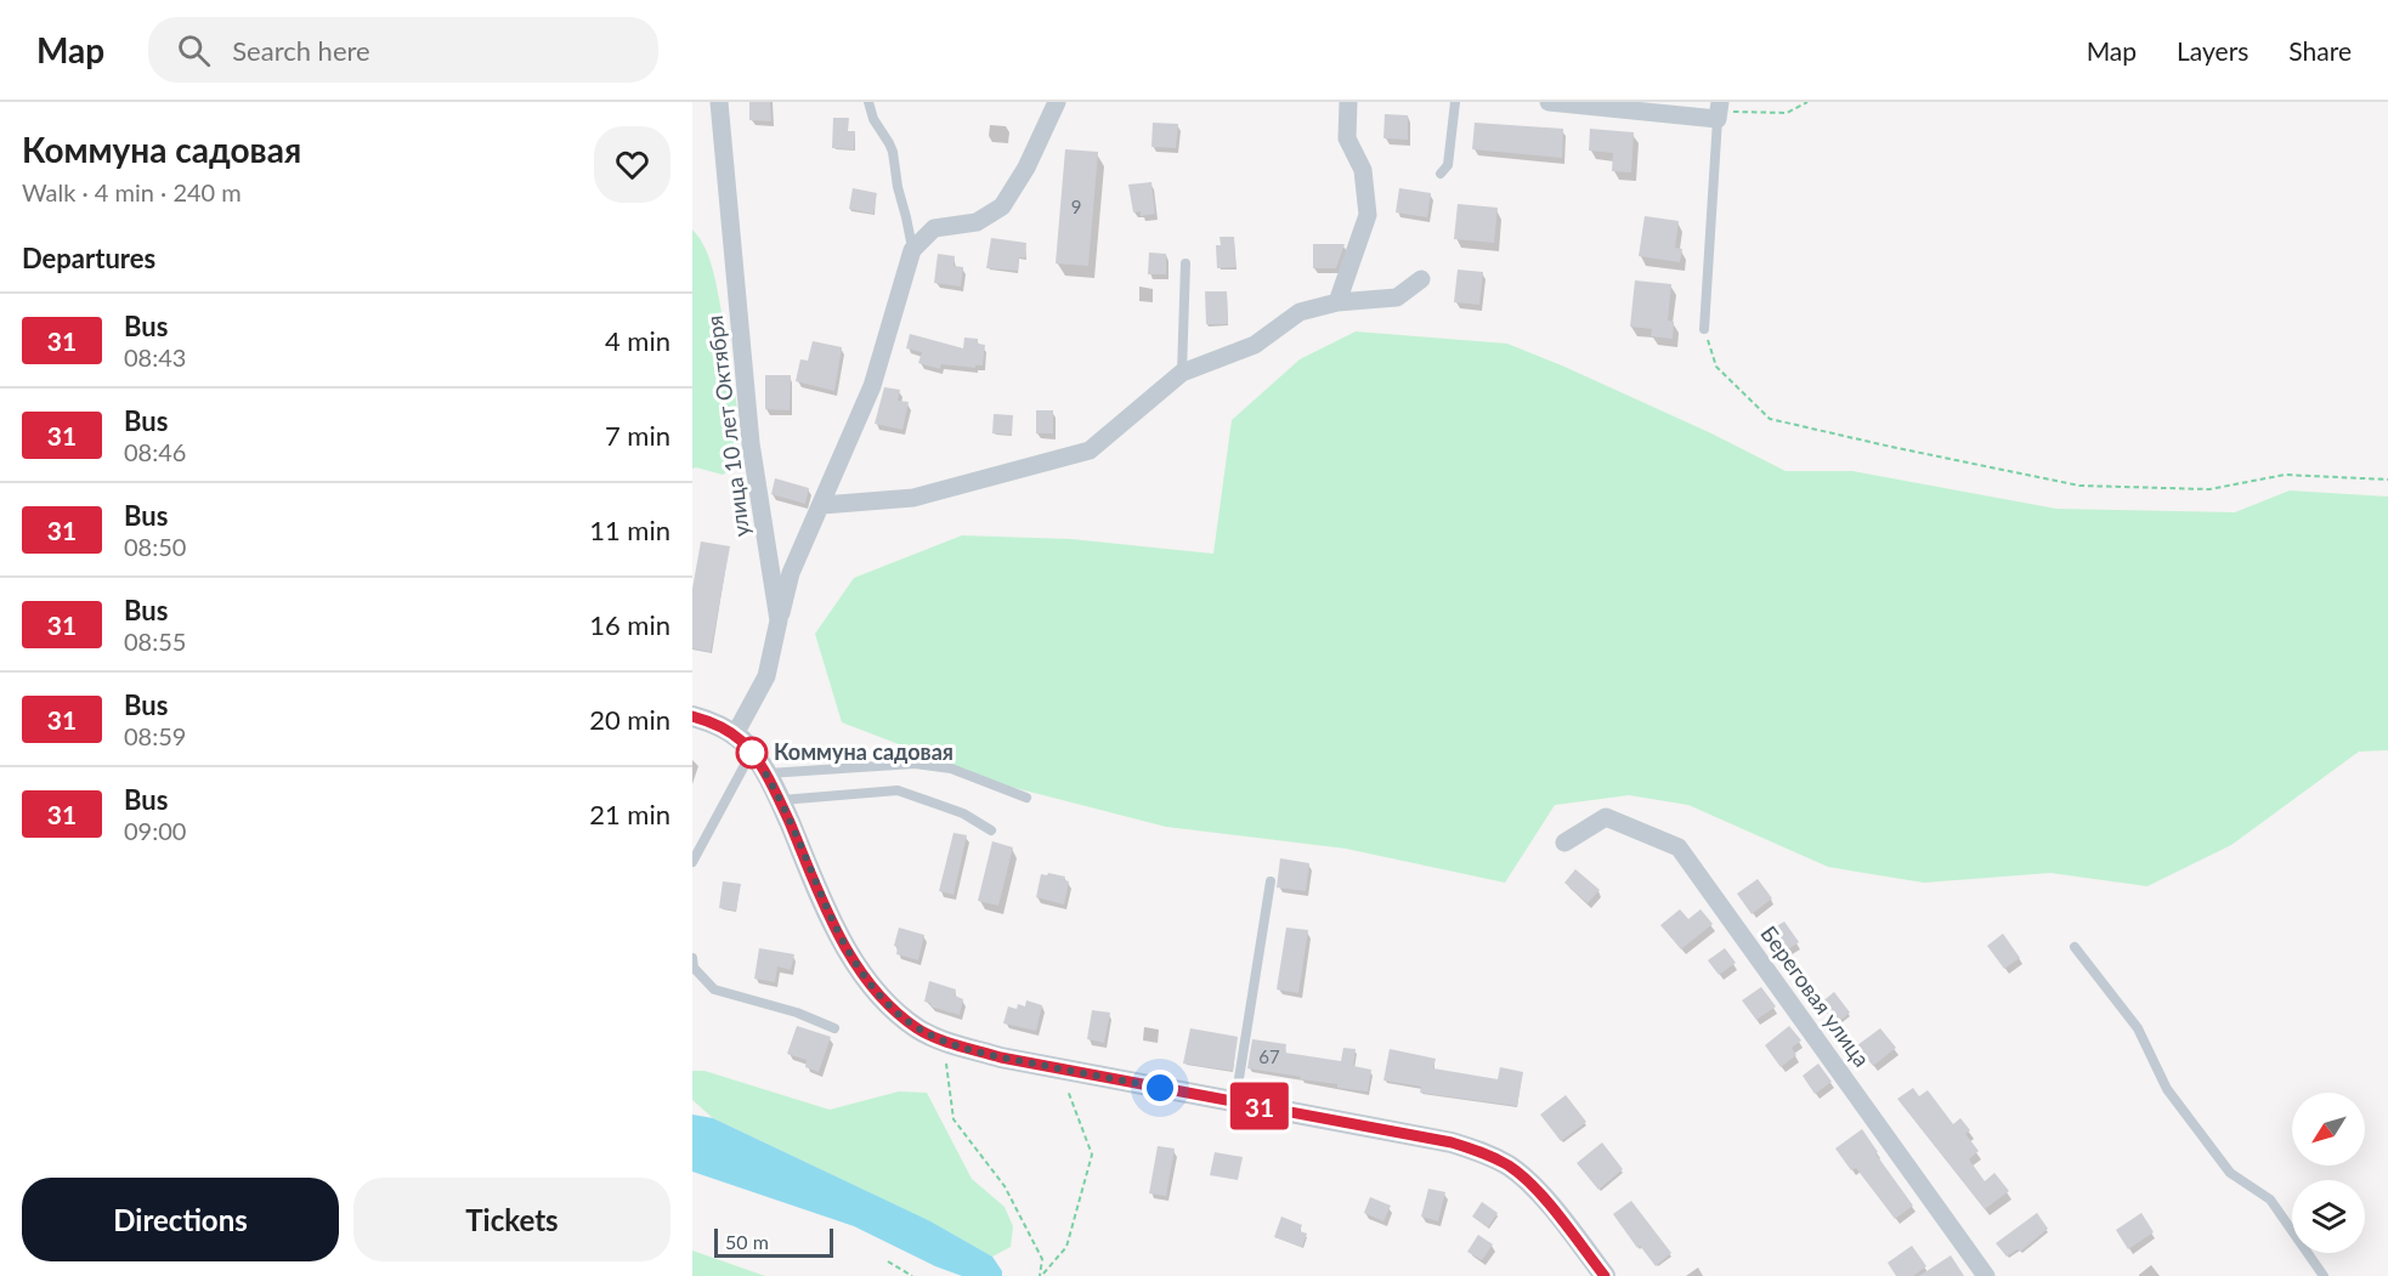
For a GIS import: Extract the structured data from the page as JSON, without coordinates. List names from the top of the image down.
{
  "streets": {
    "street": ["улица 10 лет Октября", "Береговая улица"]
  },
  "places": ["Коммуна садовая"],
  "lines": ["bus line 31"],
  "house_numbers": ["9", "67"],
  "scale_bar": "50 m",
  "north": "bottom left",
  "page": {
    "header": "Map",
    "search": "Search here",
    "nav": ["Map", "Layers", "Share"],
    "heading": [
      ["Коммуна садовая", "Walk · 4 min · 240 m"],
      "Departures"
    ],
    "on_map": "31",
    "list": [
      {
        "mark": "31",
        "name": "Bus",
        "note": "08:43",
        "value": "4 min"
      },
      {
        "mark": "31",
        "name": "Bus",
        "note": "08:46",
        "value": "7 min"
      },
      {
        "mark": "31",
        "name": "Bus",
        "note": "08:50",
        "value": "11 min"
      },
      {
        "mark": "31",
        "name": "Bus",
        "note": "08:55",
        "value": "16 min"
      },
      {
        "mark": "31",
        "name": "Bus",
        "note": "08:59",
        "value": "20 min"
      },
      {
        "mark": "31",
        "name": "Bus",
        "note": "09:00",
        "value": "21 min"
      }
    ],
    "buttons": ["Directions", "Tickets"],
    "scale": "50 m"
  }
}
